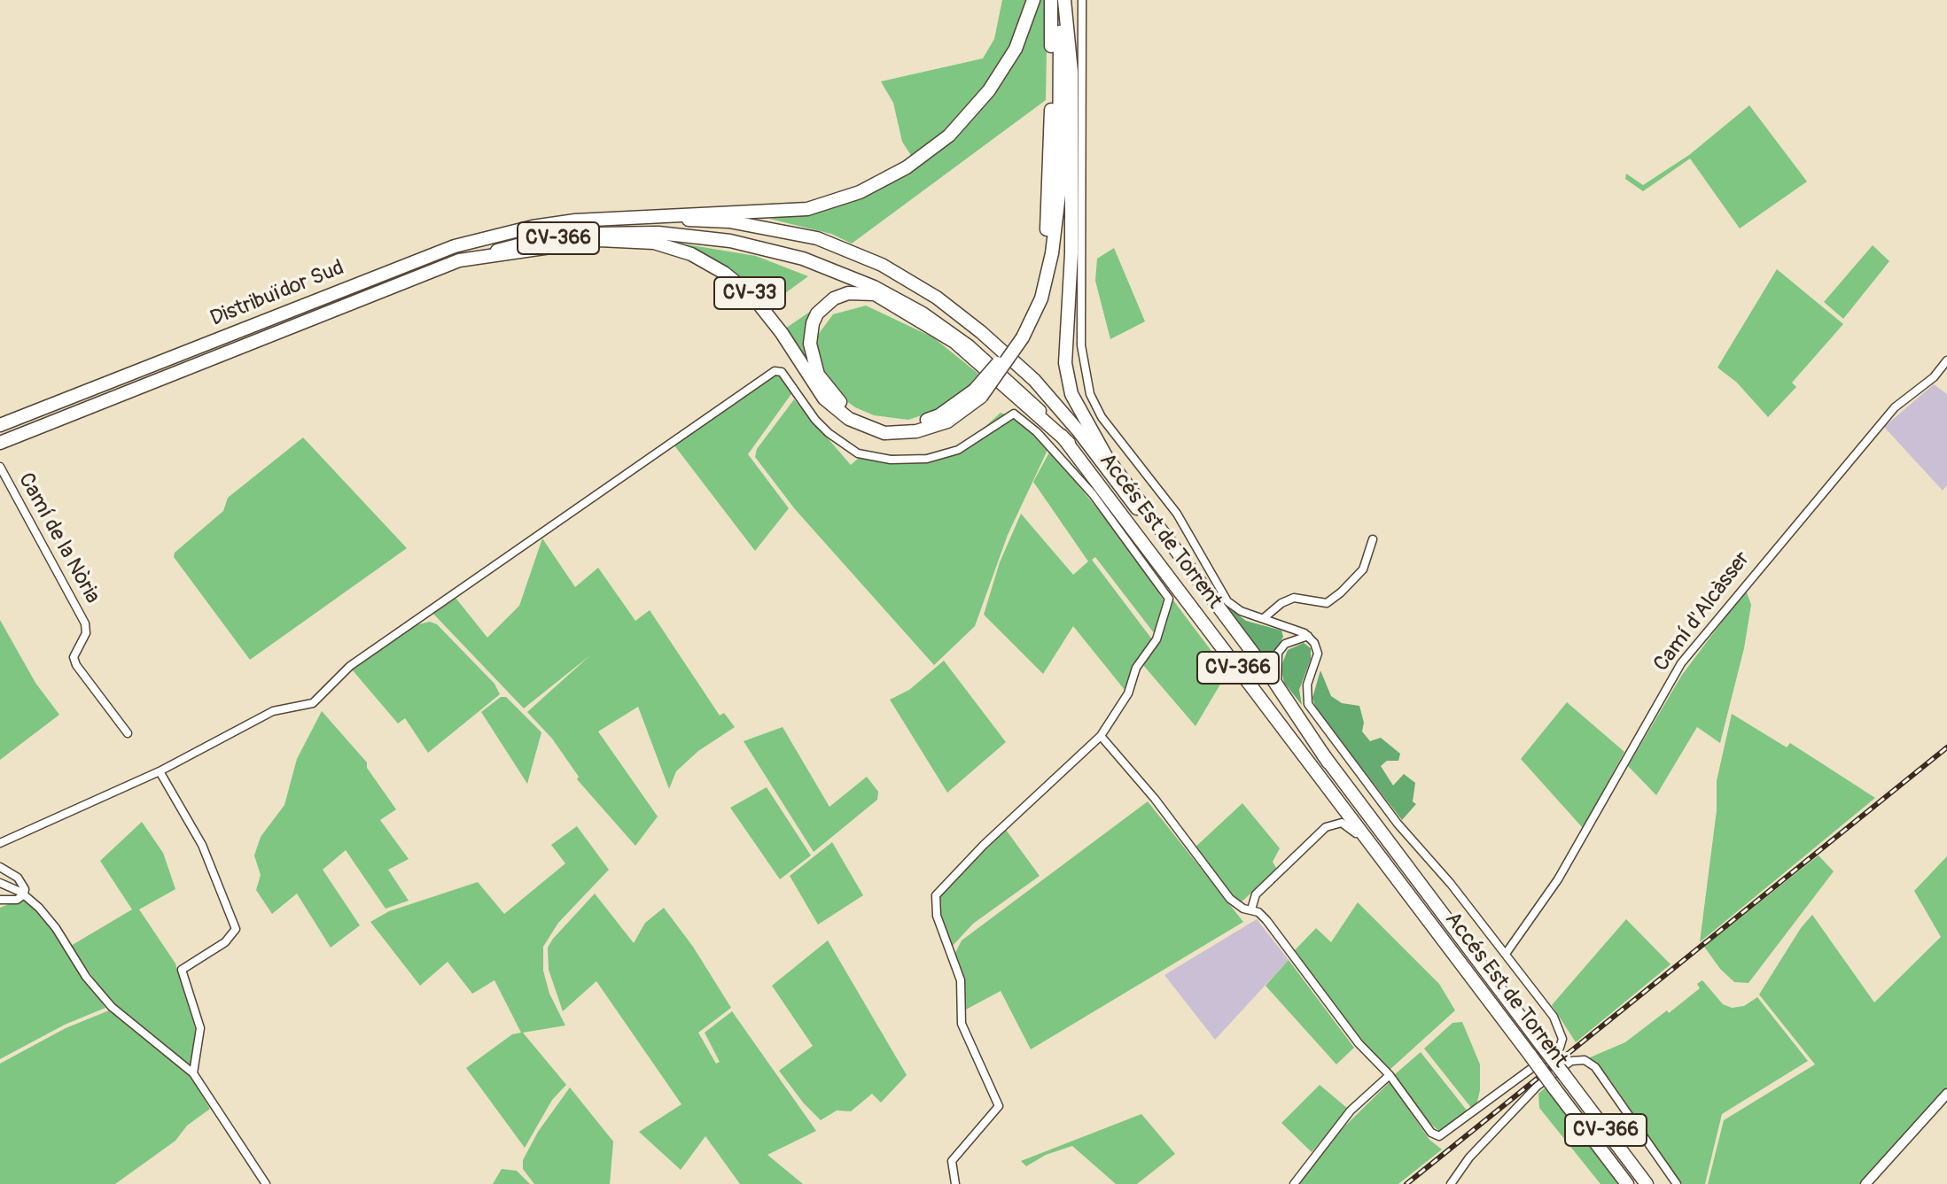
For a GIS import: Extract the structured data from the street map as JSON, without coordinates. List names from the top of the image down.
{
  "streets": {
    "main road": [
      "CV-366",
      "CV-33",
      "Distribuïdor Sud",
      "Accés Est de Torrent"
    ],
    "street": ["Camí de la Nòria", "Camí d'Alcàsser"]
  },
  "crossings": [
    ["CV-33", "Distribuïdor Sud"],
    ["CV-33", "Accés Est de Torrent"],
    ["Distribuïdor Sud", "Accés Est de Torrent"]
  ]
}
